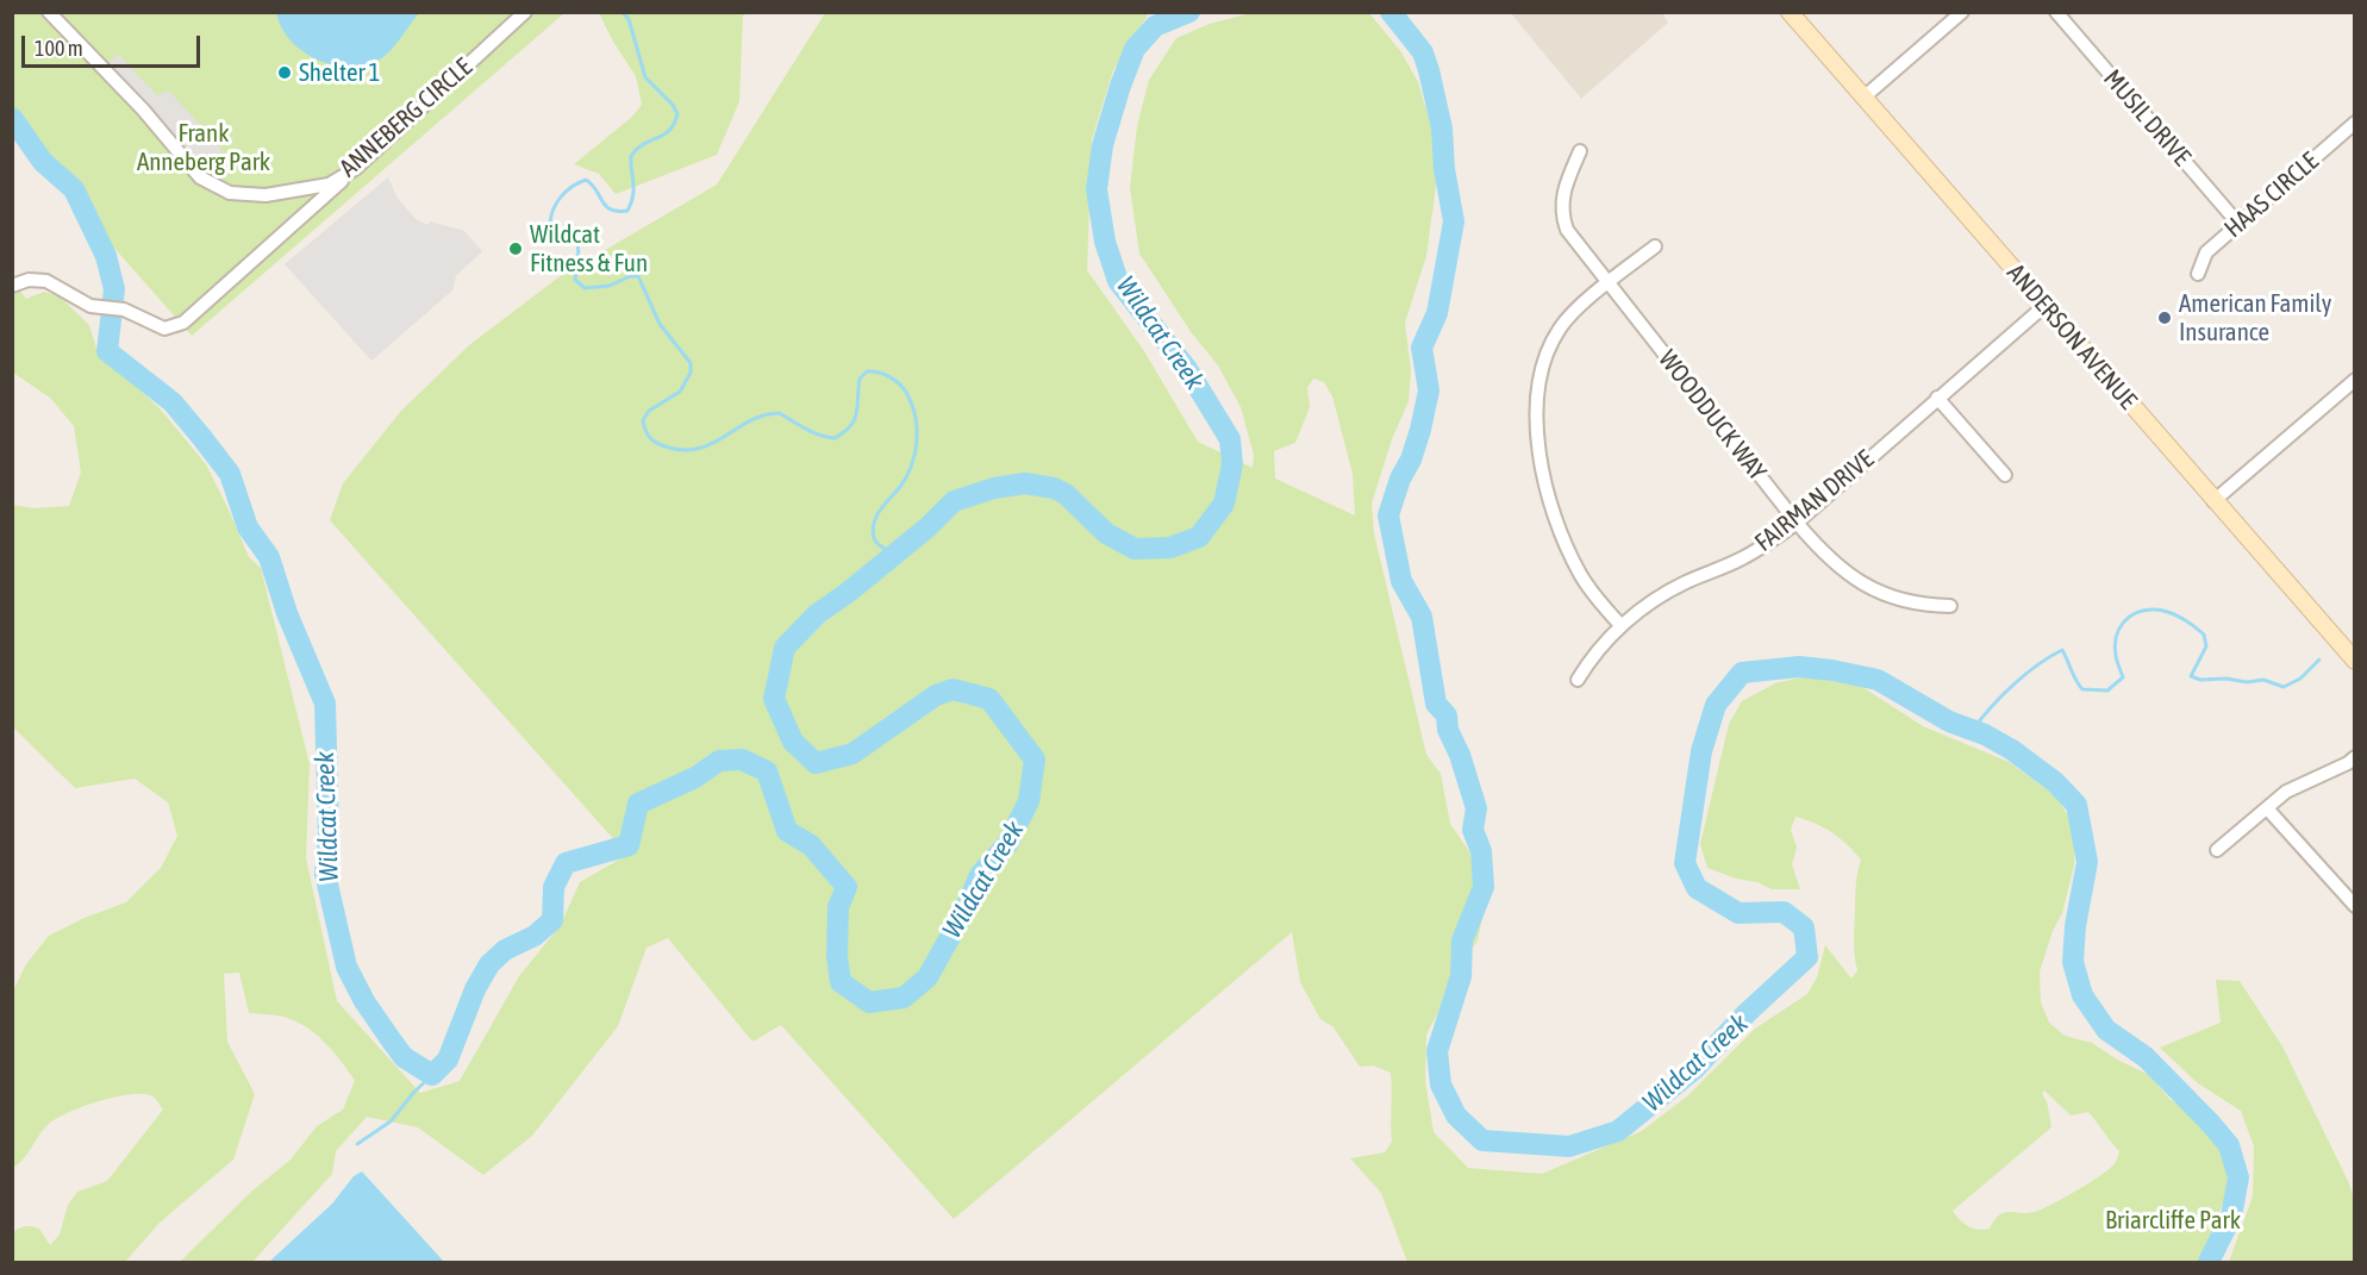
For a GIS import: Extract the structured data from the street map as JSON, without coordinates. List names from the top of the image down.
{
  "streets": {
    "main road": ["ANDERSON AVENUE"],
    "street": [
      "ANNEBERG CIRCLE",
      "MUSIL DRIVE",
      "HAAS CIRCLE",
      "WOODDUCK WAY",
      "FAIRMAN DRIVE"
    ]
  },
  "crossings": [
    ["MUSIL DRIVE", "HAAS CIRCLE"],
    ["ANDERSON AVENUE", "FAIRMAN DRIVE"],
    ["WOODDUCK WAY", "FAIRMAN DRIVE"]
  ],
  "water": ["Wildcat Creek"],
  "parks": ["Frank Anneberg Park", "Briarcliffe Park"],
  "places": ["Shelter 1", "Wildcat Fitness & Fun", "American Family Insurance"],
  "scale_bar": "100 m"
}
